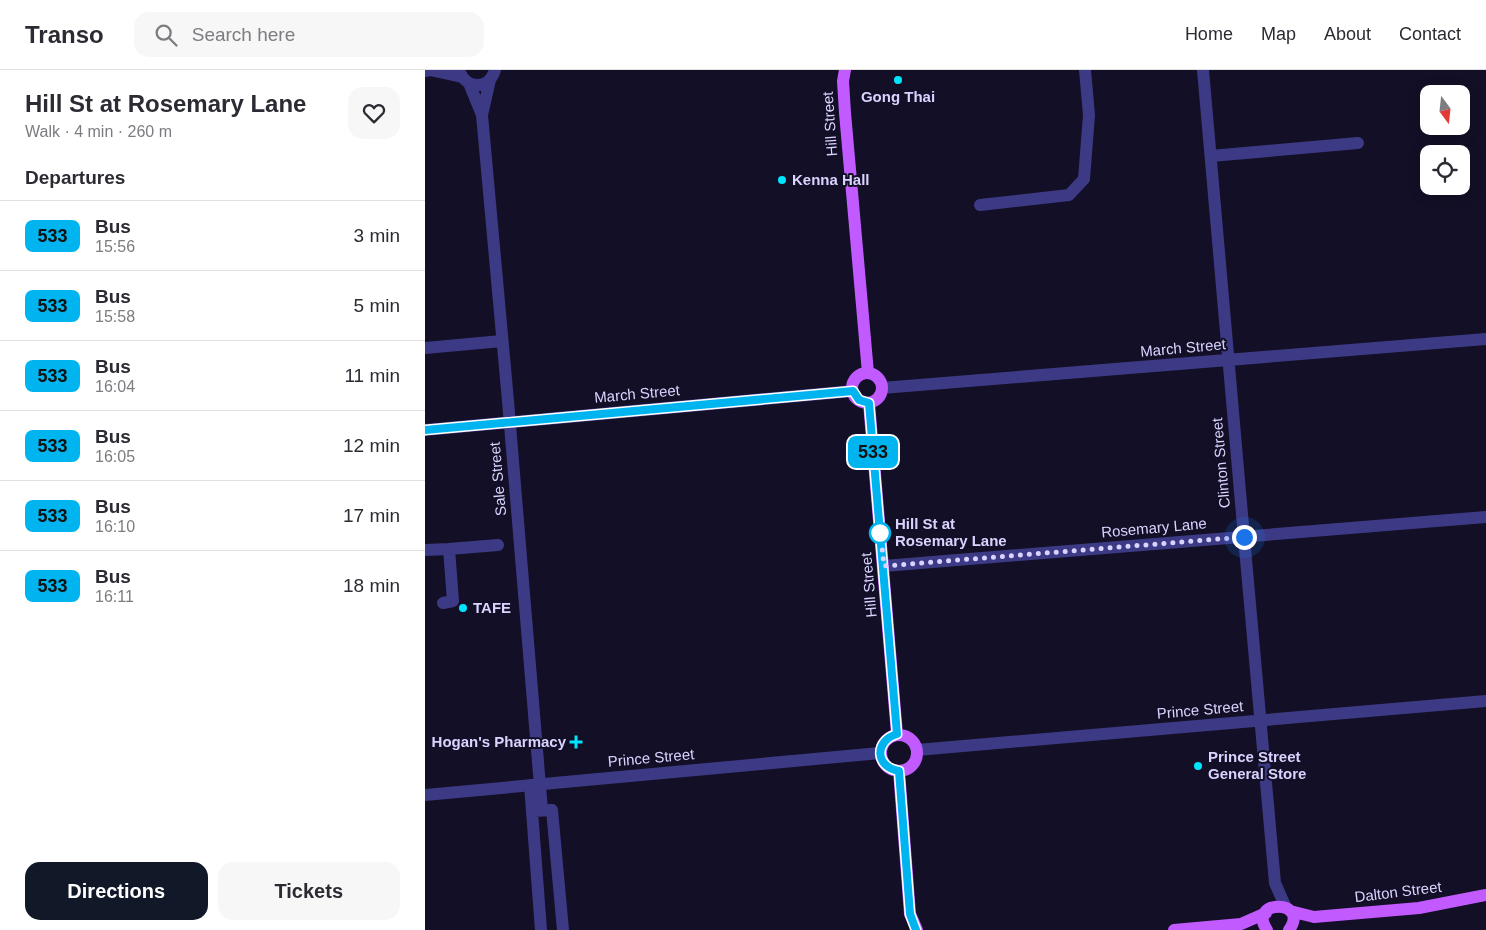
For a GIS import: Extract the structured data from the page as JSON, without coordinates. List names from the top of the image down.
{
  "streets": {
    "main road": ["Hill Street", "Dalton Street"],
    "street": [
      "March Street",
      "Clinton Street",
      "Sale Street",
      "Rosemary Lane",
      "Prince Street"
    ]
  },
  "crossings": [
    ["Hill Street", "March Street"],
    ["Hill Street", "Rosemary Lane"],
    ["Hill Street", "Prince Street"],
    ["March Street", "Clinton Street"],
    ["March Street", "Sale Street"],
    ["Clinton Street", "Rosemary Lane"],
    ["Clinton Street", "Prince Street"],
    ["Clinton Street", "Dalton Street"],
    ["Sale Street", "Prince Street"]
  ],
  "places": {
    "other": [
      "Gong Thai",
      "Kenna Hall",
      "Hill St at Rosemary Lane",
      "TAFE",
      "Prince Street General Store"
    ],
    "health": ["Hogan's Pharmacy"]
  },
  "lines": ["bus line 533"],
  "north": "bottom",
  "page": {
    "header": "Transo",
    "search": "Search here",
    "nav": [
      "Home",
      "Map",
      "About",
      "Contact"
    ],
    "heading": [
      ["Hill St at Rosemary Lane", "Walk · 4 min · 260 m"],
      "Departures"
    ],
    "on_map": "533",
    "list": [
      {
        "mark": "533",
        "name": "Bus",
        "note": "15:56",
        "value": "3 min"
      },
      {
        "mark": "533",
        "name": "Bus",
        "note": "15:58",
        "value": "5 min"
      },
      {
        "mark": "533",
        "name": "Bus",
        "note": "16:04",
        "value": "11 min"
      },
      {
        "mark": "533",
        "name": "Bus",
        "note": "16:05",
        "value": "12 min"
      },
      {
        "mark": "533",
        "name": "Bus",
        "note": "16:10",
        "value": "17 min"
      },
      {
        "mark": "533",
        "name": "Bus",
        "note": "16:11",
        "value": "18 min"
      }
    ],
    "buttons": ["Directions", "Tickets"]
  }
}
